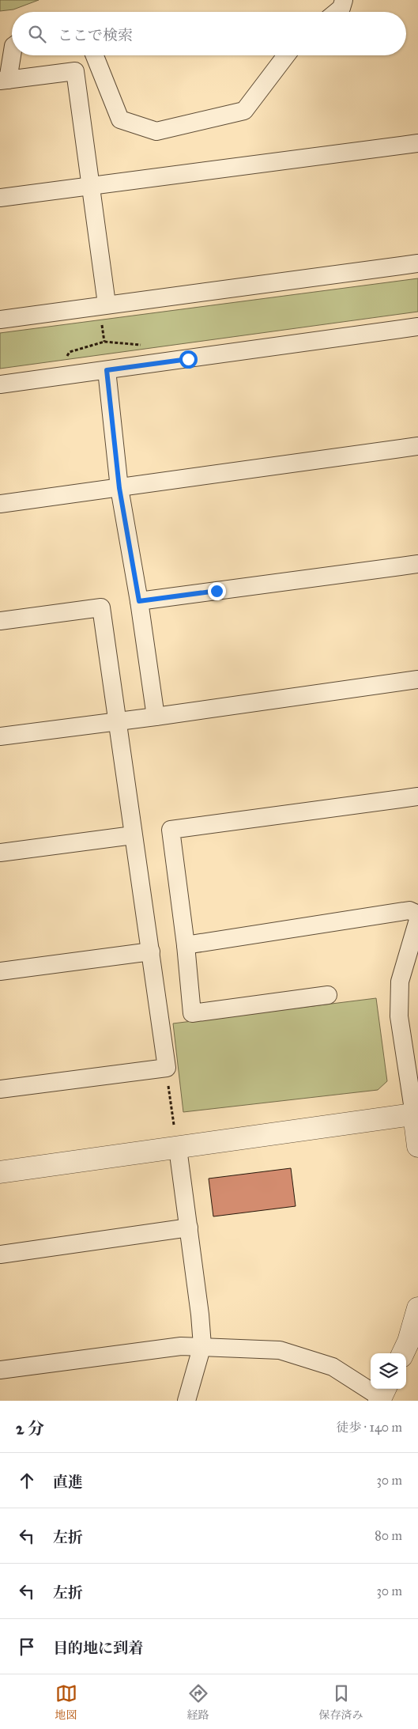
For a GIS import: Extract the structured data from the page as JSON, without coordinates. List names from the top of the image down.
{
  "page": {
    "search": "ここで検索",
    "heading": ["2 分", "徒歩 · 140 m"],
    "list": [
      ["直進", "30 m"],
      ["左折", "80 m"],
      ["左折", "30 m"],
      "目的地に到着"
    ],
    "nav": ["地図", "経路", "保存済み"]
  }
}
